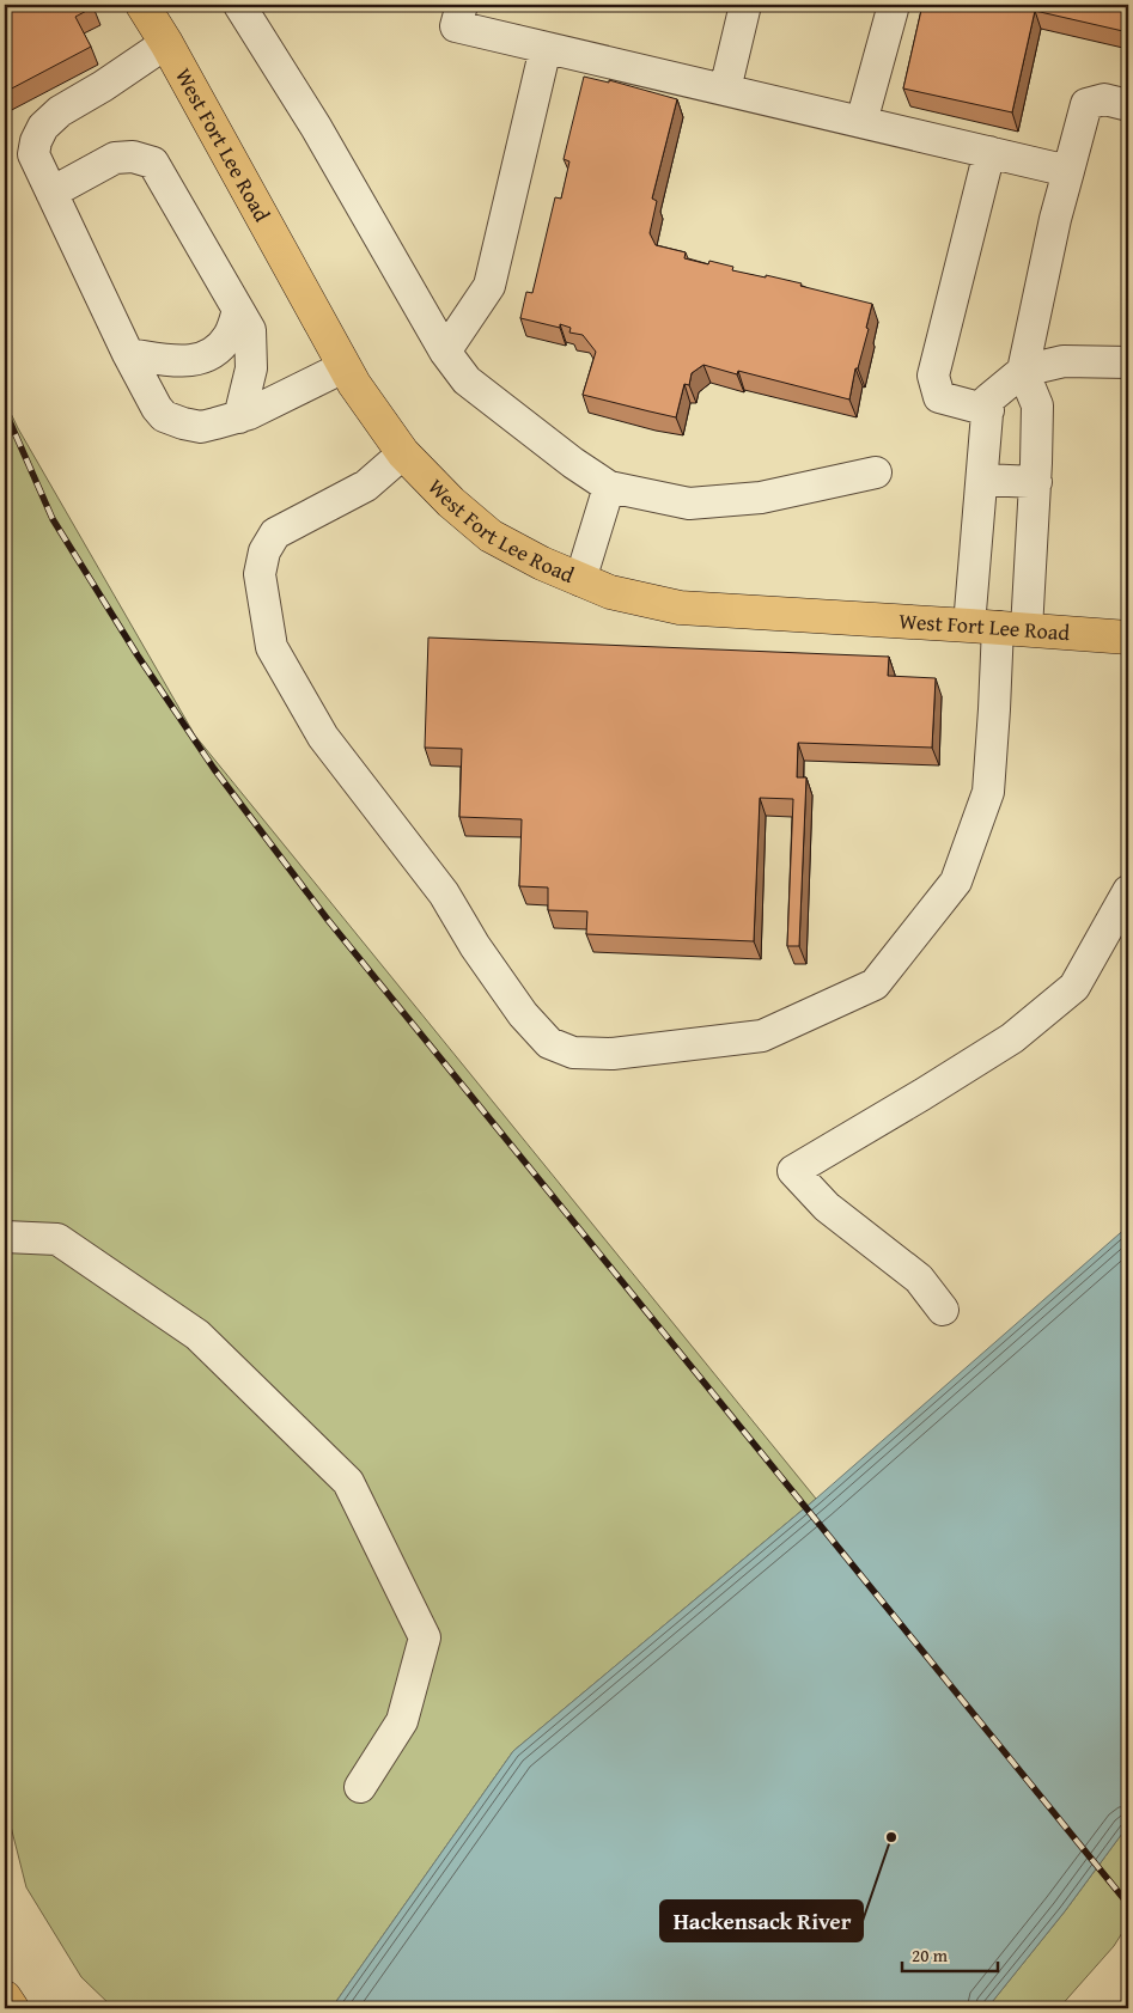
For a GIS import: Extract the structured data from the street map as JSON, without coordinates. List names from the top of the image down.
{
  "streets": {
    "main road": ["West Fort Lee Road"]
  },
  "places": ["Hackensack River"],
  "scale_bar": "20 m"
}
